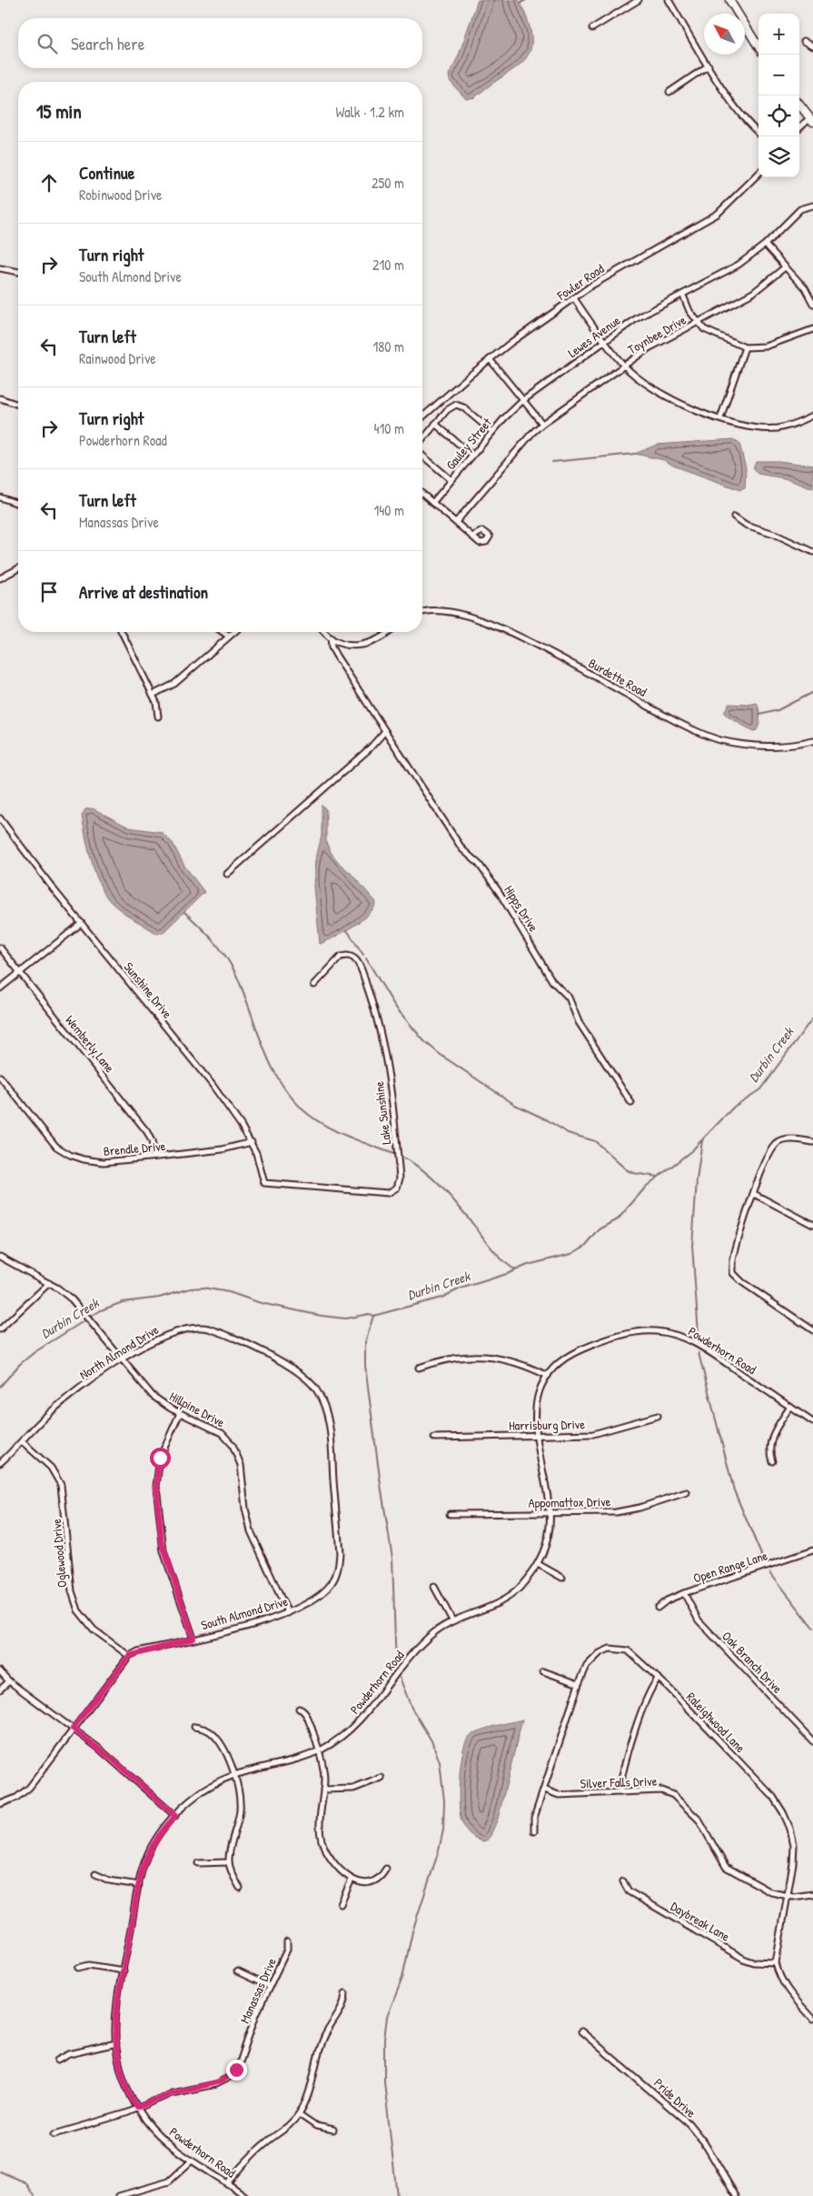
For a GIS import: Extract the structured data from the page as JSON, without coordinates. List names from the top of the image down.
{
  "streets": {
    "street": [
      "Fowler Road",
      "Toynbee Drive",
      "Lewes Avenue",
      "Gauley Street",
      "Burdette Road",
      "Hipps Drive",
      "Sunshine Drive",
      "Wemberly Lane",
      "Lake Sunshine",
      "Brendle Drive",
      "Powderhorn Road",
      "North Almond Drive",
      "Hillpine Drive",
      "Harrisburg Drive",
      "Appomattox Drive",
      "Oglewood Drive",
      "Open Range Lane",
      "South Almond Drive",
      "Oak Branch Drive",
      "Raleighwood Lane",
      "Silver Falls Drive",
      "Daybreak Lane",
      "Manassas Drive",
      "Pride Drive"
    ]
  },
  "crossings": [
    ["Lewes Avenue", "Gauley Street"],
    ["Sunshine Drive", "Lake Sunshine"],
    ["Sunshine Drive", "Brendle Drive"],
    ["Wemberly Lane", "Brendle Drive"],
    ["Powderhorn Road", "Harrisburg Drive"],
    ["Powderhorn Road", "Appomattox Drive"],
    ["Powderhorn Road", "Manassas Drive"],
    ["North Almond Drive", "Hillpine Drive"],
    ["North Almond Drive", "Oglewood Drive"],
    ["North Almond Drive", "South Almond Drive"],
    ["Hillpine Drive", "South Almond Drive"],
    ["Oglewood Drive", "South Almond Drive"],
    ["Open Range Lane", "Oak Branch Drive"],
    ["Raleighwood Lane", "Silver Falls Drive"],
    ["Raleighwood Lane", "Daybreak Lane"]
  ],
  "water": ["Durbin Creek"],
  "north": "top left",
  "page": {
    "map_buttons": ["+", "−"],
    "search": "Search here",
    "heading": ["15 min", "Walk · 1.2 km"],
    "list": [
      ["Continue", "Robinwood Drive", "250 m"],
      ["Turn right", "South Almond Drive", "210 m"],
      ["Turn left", "Rainwood Drive", "180 m"],
      ["Turn right", "Powderhorn Road", "410 m"],
      ["Turn left", "Manassas Drive", "140 m"],
      "Arrive at destination"
    ]
  }
}
